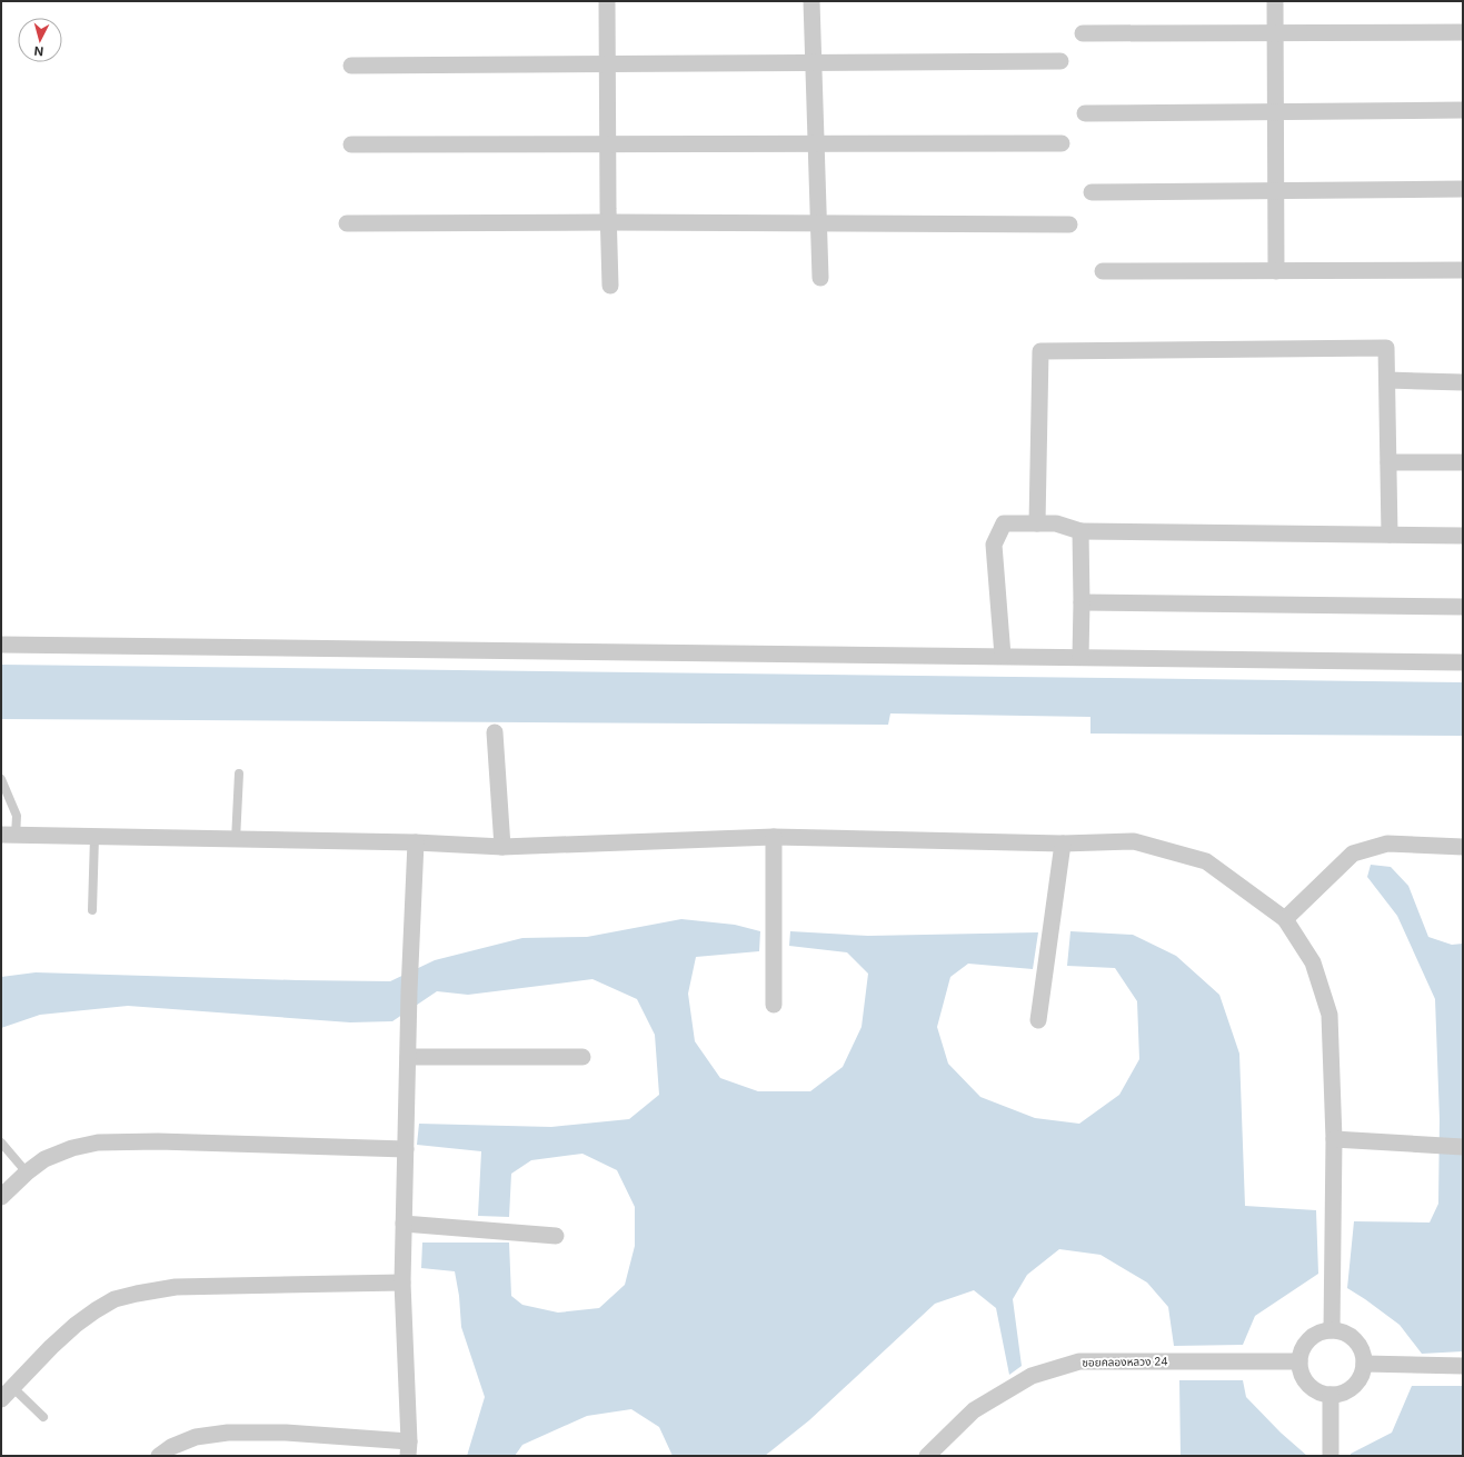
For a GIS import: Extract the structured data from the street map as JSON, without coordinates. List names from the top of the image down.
{
  "streets": {
    "street": ["ซอยคลองหลวง 24"]
  },
  "north": "bottom"
}
